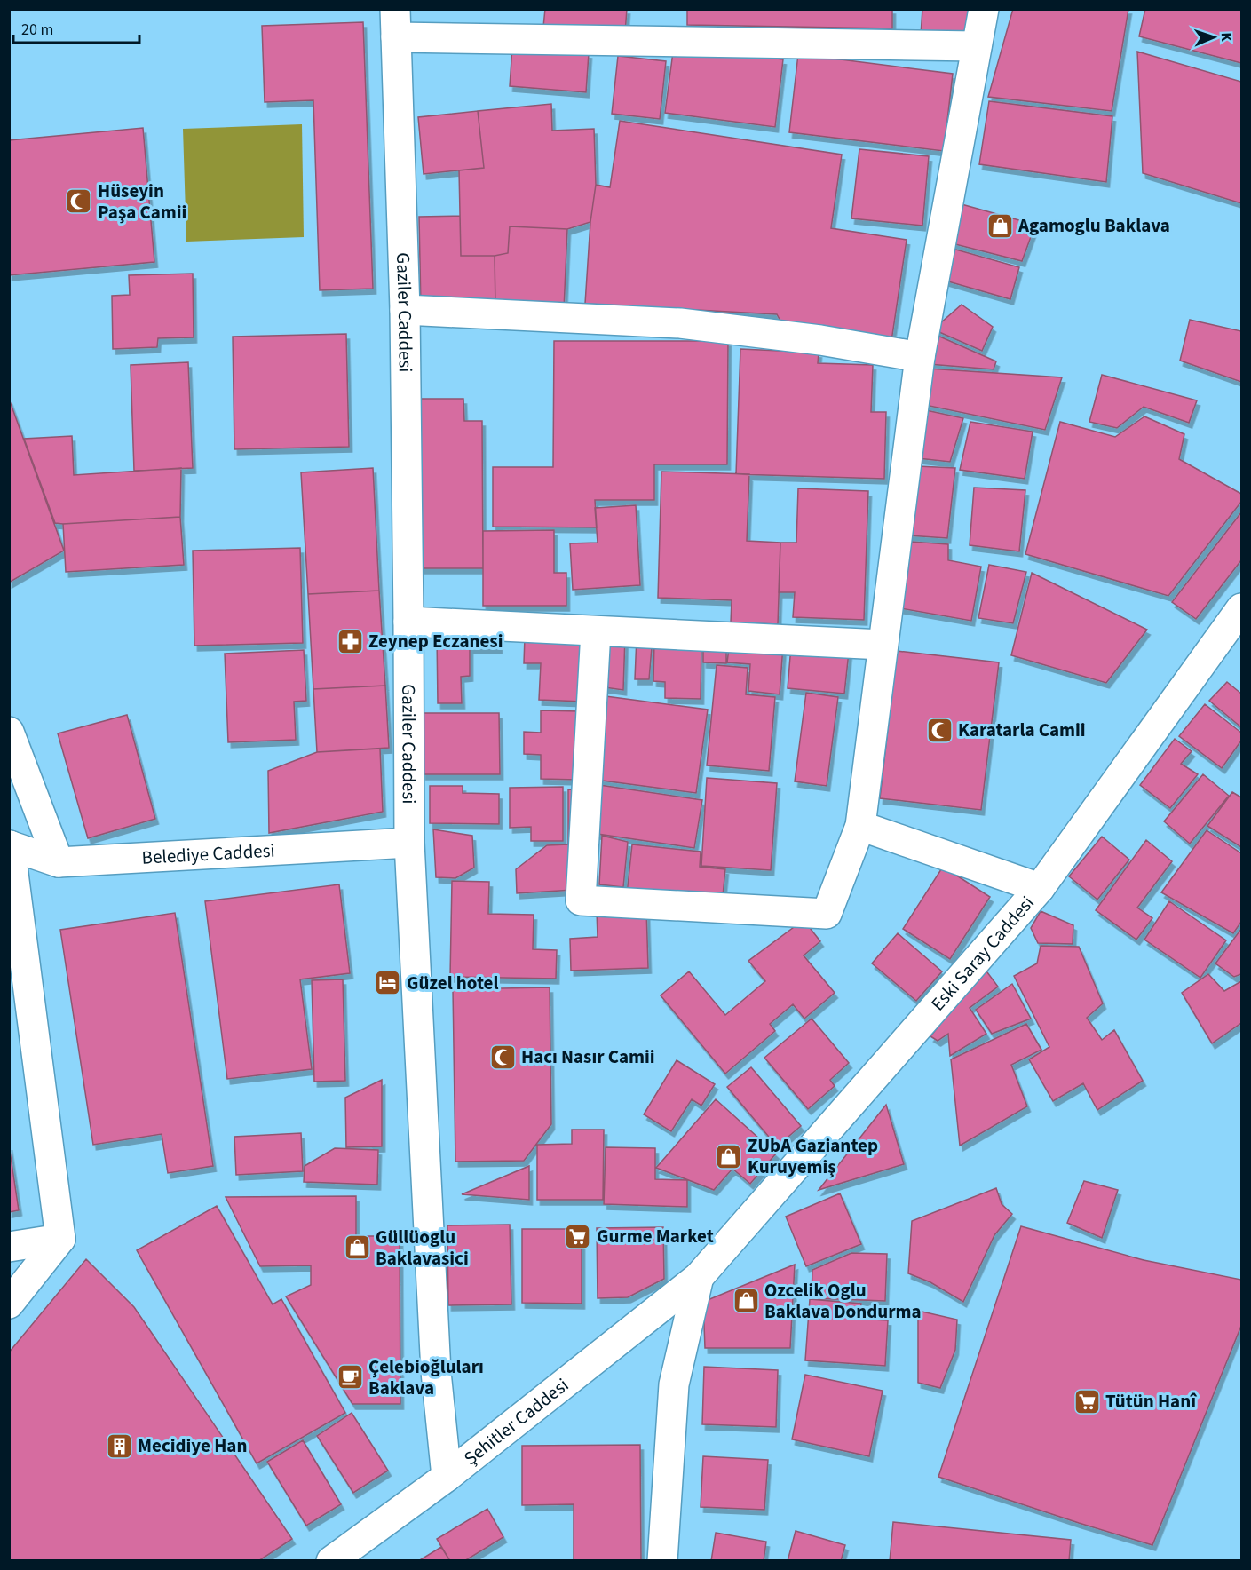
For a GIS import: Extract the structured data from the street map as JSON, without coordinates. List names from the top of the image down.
{
  "streets": {
    "street": [
      "Gaziler Caddesi",
      "Belediye Caddesi",
      "Eski Saray Caddesi",
      "Şehitler Caddesi"
    ]
  },
  "crossings": [
    ["Gaziler Caddesi", "Belediye Caddesi"],
    ["Gaziler Caddesi", "Şehitler Caddesi"],
    ["Eski Saray Caddesi", "Şehitler Caddesi"]
  ],
  "places": {
    "mosque": ["Hüseyin Paşa Camii", "Karatarla Camii", "Hacı Nasır Camii"],
    "shop": [
      "Agamoglu Baklava",
      "ZUbA Gaziantep Kuruyemiş",
      "Güllüoglu Baklavasici",
      "Ozcelik Oglu Baklava Dondurma"
    ],
    "pharmacy": ["Zeynep Eczanesi"],
    "hotel": ["Güzel hotel"],
    "supermarket": ["Gurme Market", "Tütün Hanî"],
    "cafe": ["Çelebioğluları Baklava"],
    "building": ["Mecidiye Han"]
  },
  "scale_bar": "20 m",
  "north": "right"
}
